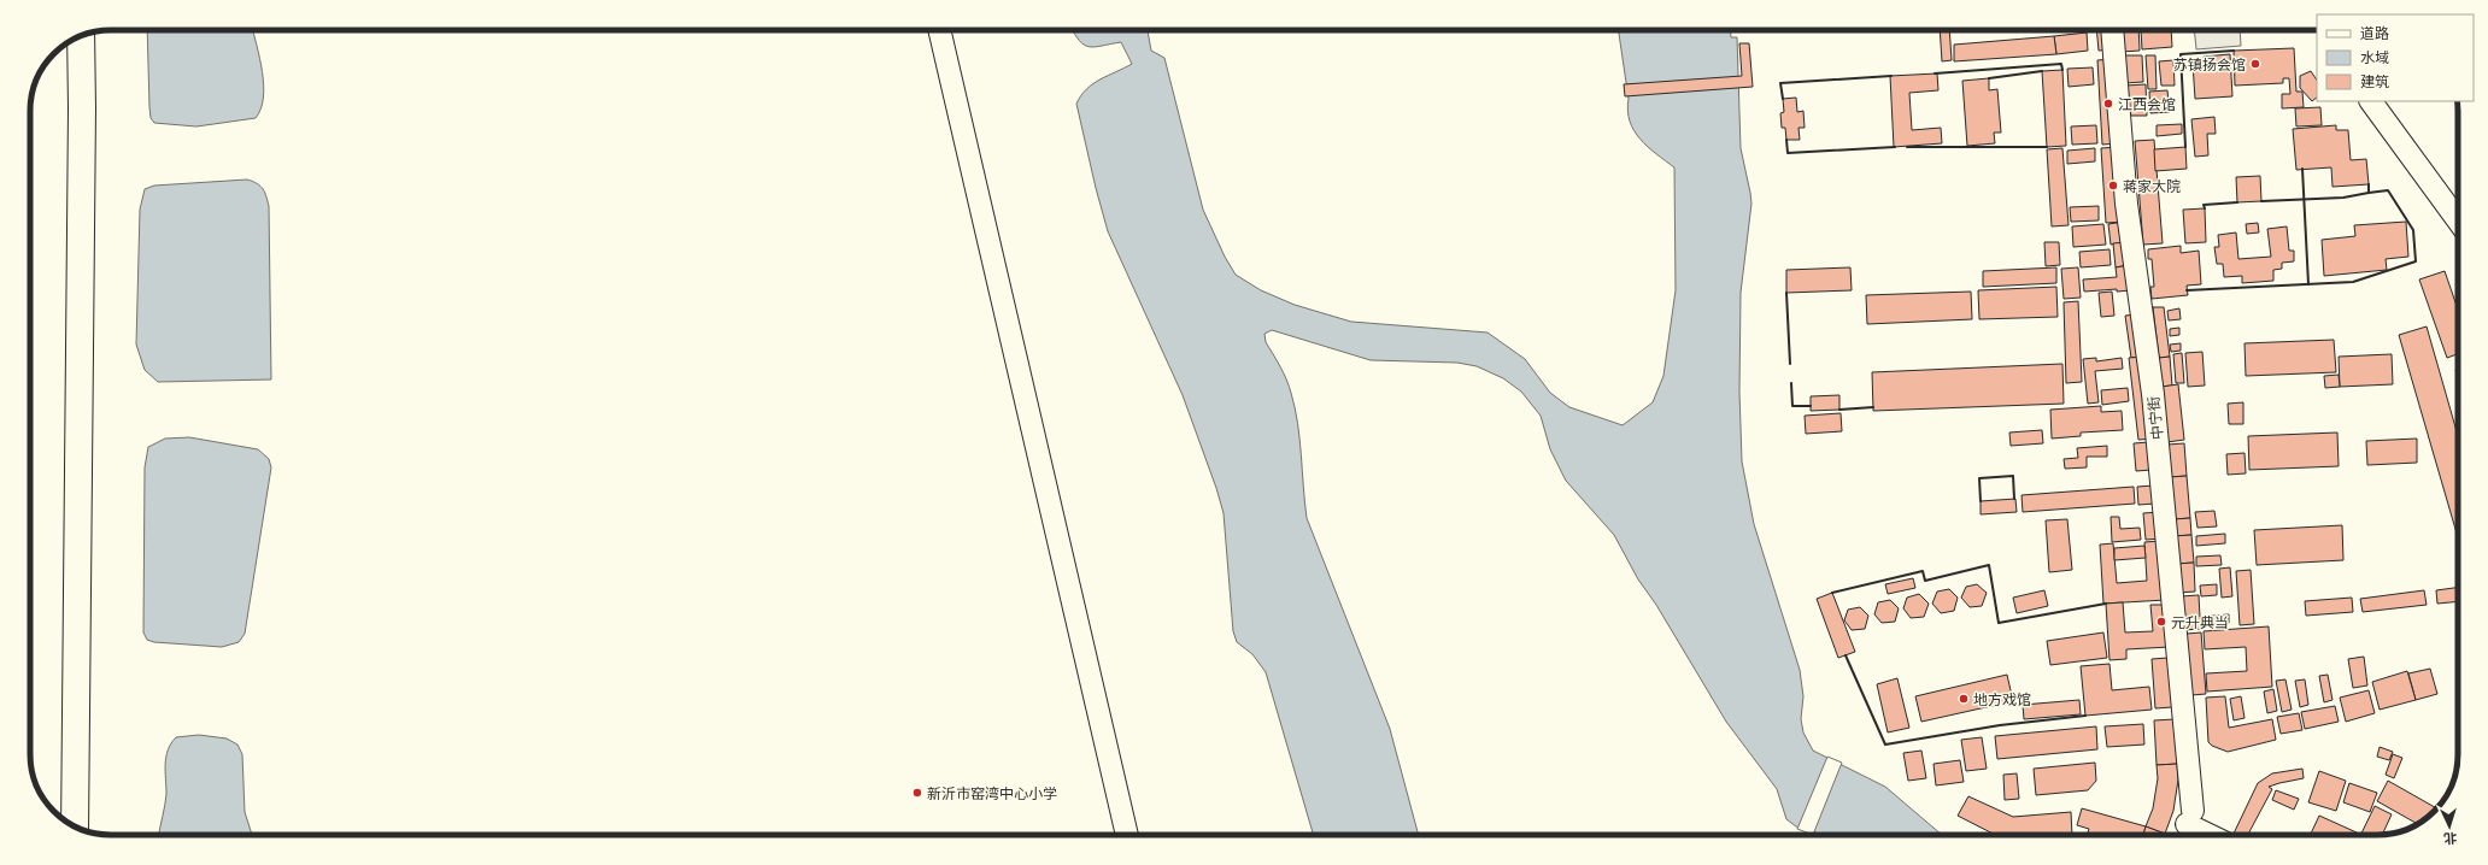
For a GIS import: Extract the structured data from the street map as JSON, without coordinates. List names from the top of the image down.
{
  "streets": {
    "street": ["中宁街"]
  },
  "places": [
    "苏镇扬会馆",
    "江西会馆",
    "蒋家大院",
    "元升典当",
    "地方戏馆",
    "新沂市窑湾中心小学"
  ],
  "legend": ["道路", "水域", "建筑"],
  "north": "bottom"
}
